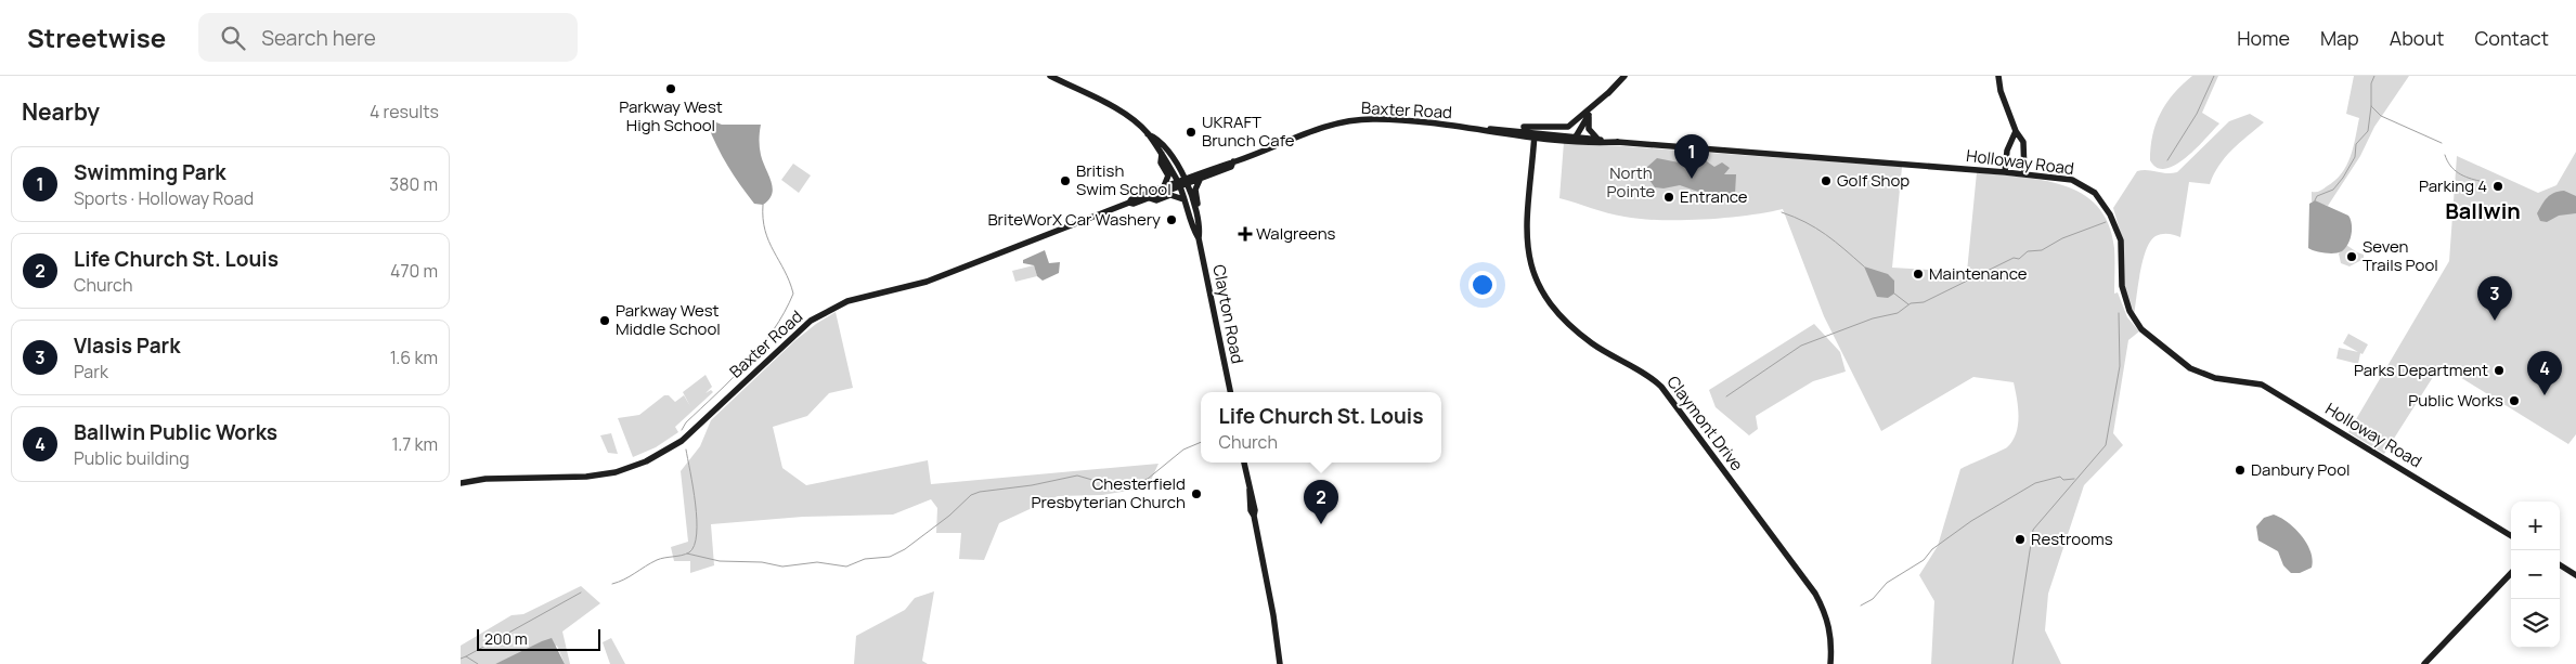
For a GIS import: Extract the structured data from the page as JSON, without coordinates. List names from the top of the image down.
{
  "streets": {
    "main road": [
      "Baxter Road",
      "Holloway Road",
      "Clayton Road",
      "Claymont Drive"
    ]
  },
  "crossings": [
    ["Baxter Road", "Holloway Road"],
    ["Baxter Road", "Clayton Road"],
    ["Baxter Road", "Claymont Drive"]
  ],
  "districts": ["Ballwin"],
  "parks": ["North Pointe"],
  "places": {
    "other": [
      "Parkway West High School",
      "UKRAFT Brunch Cafe",
      "British Swim School",
      "Golf Shop",
      "Parking 4",
      "Entrance",
      "BriteWorX Car Washery",
      "Seven Trails Pool",
      "Maintenance",
      "Parkway West Middle School",
      "Parks Department",
      "Public Works",
      "Danbury Pool",
      "Chesterfield Presbyterian Church",
      "Restrooms"
    ],
    "health": ["Walgreens"]
  },
  "scale_bar": "200 m",
  "page": {
    "header": "Streetwise",
    "search": "Search here",
    "nav": [
      "Home",
      "Map",
      "About",
      "Contact"
    ],
    "heading": ["Nearby", "4 results"],
    "pins": [
      "1",
      "3",
      "4",
      "2"
    ],
    "list": [
      {
        "mark": "1",
        "name": "Swimming Park",
        "note": "Sports · Holloway Road",
        "value": "380 m"
      },
      {
        "mark": "2",
        "name": "Life Church St. Louis",
        "note": "Church",
        "value": "470 m"
      },
      {
        "mark": "3",
        "name": "Vlasis Park",
        "note": "Park",
        "value": "1.6 km"
      },
      {
        "mark": "4",
        "name": "Ballwin Public Works",
        "note": "Public building",
        "value": "1.7 km"
      }
    ],
    "popup": ["Life Church St. Louis", "Church"],
    "map_buttons": ["+", "−"],
    "scale": "200 m"
  }
}
